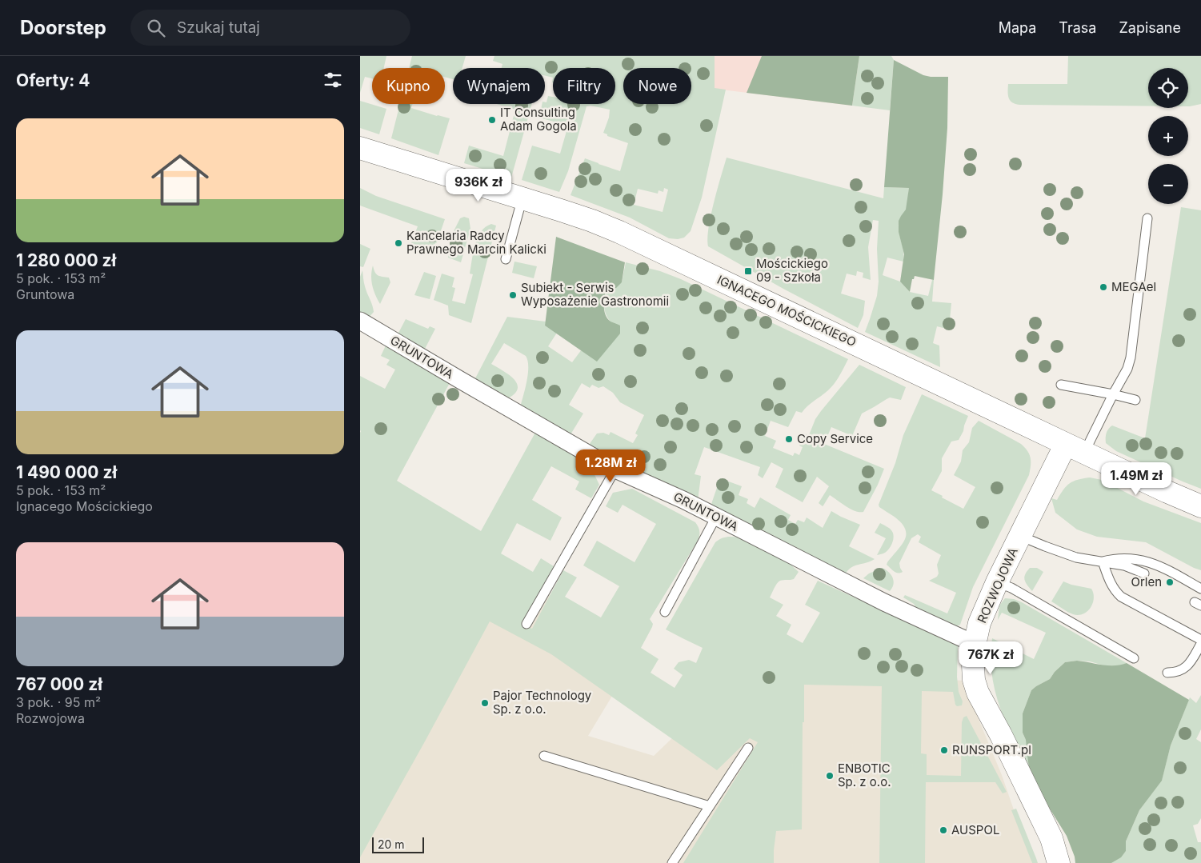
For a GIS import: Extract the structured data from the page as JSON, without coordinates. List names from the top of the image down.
{
  "streets": {
    "street": ["IGNACEGO MOŚCICKIEGO", "GRUNTOWA", "ROZWOJOWA"]
  },
  "crossings": [
    ["IGNACEGO MOŚCICKIEGO", "ROZWOJOWA"],
    ["GRUNTOWA", "ROZWOJOWA"]
  ],
  "places": {
    "other": [
      "IT Consulting Adam Gogola",
      "Kancelaria Radcy Prawnego Marcin Kalicki",
      "MEGAel",
      "Subiekt - Serwis Wyposażenie Gastronomii",
      "Copy Service",
      "Orlen",
      "Pajor Technology Sp. z o.o.",
      "RUNSPORT.pl",
      "ENBOTIC Sp. z o.o.",
      "AUSPOL"
    ],
    "transit": ["Mościckiego 09 - Szkoła"]
  },
  "scale_bar": "20 m",
  "page": {
    "header": "Doorstep",
    "search": "Szukaj tutaj",
    "nav": ["Mapa", "Trasa", "Zapisane"],
    "heading": "Oferty: 4",
    "map_buttons": ["+", "−"],
    "chip": [
      "Kupno",
      "Wynajem",
      "Filtry",
      "Nowe"
    ],
    "list": [
      {
        "name": "1 280 000 zł",
        "note": "5 pok. · 153 m² · Gruntowa"
      },
      {
        "name": "1 490 000 zł",
        "note": "5 pok. · 153 m² · Ignacego Mościckiego"
      },
      {
        "name": "767 000 zł",
        "note": "3 pok. · 95 m² · Rozwojowa"
      }
    ],
    "price": [
      "936K zł",
      "1.28M zł",
      "1.49M zł",
      "767K zł"
    ],
    "scale": "20 m"
  }
}
